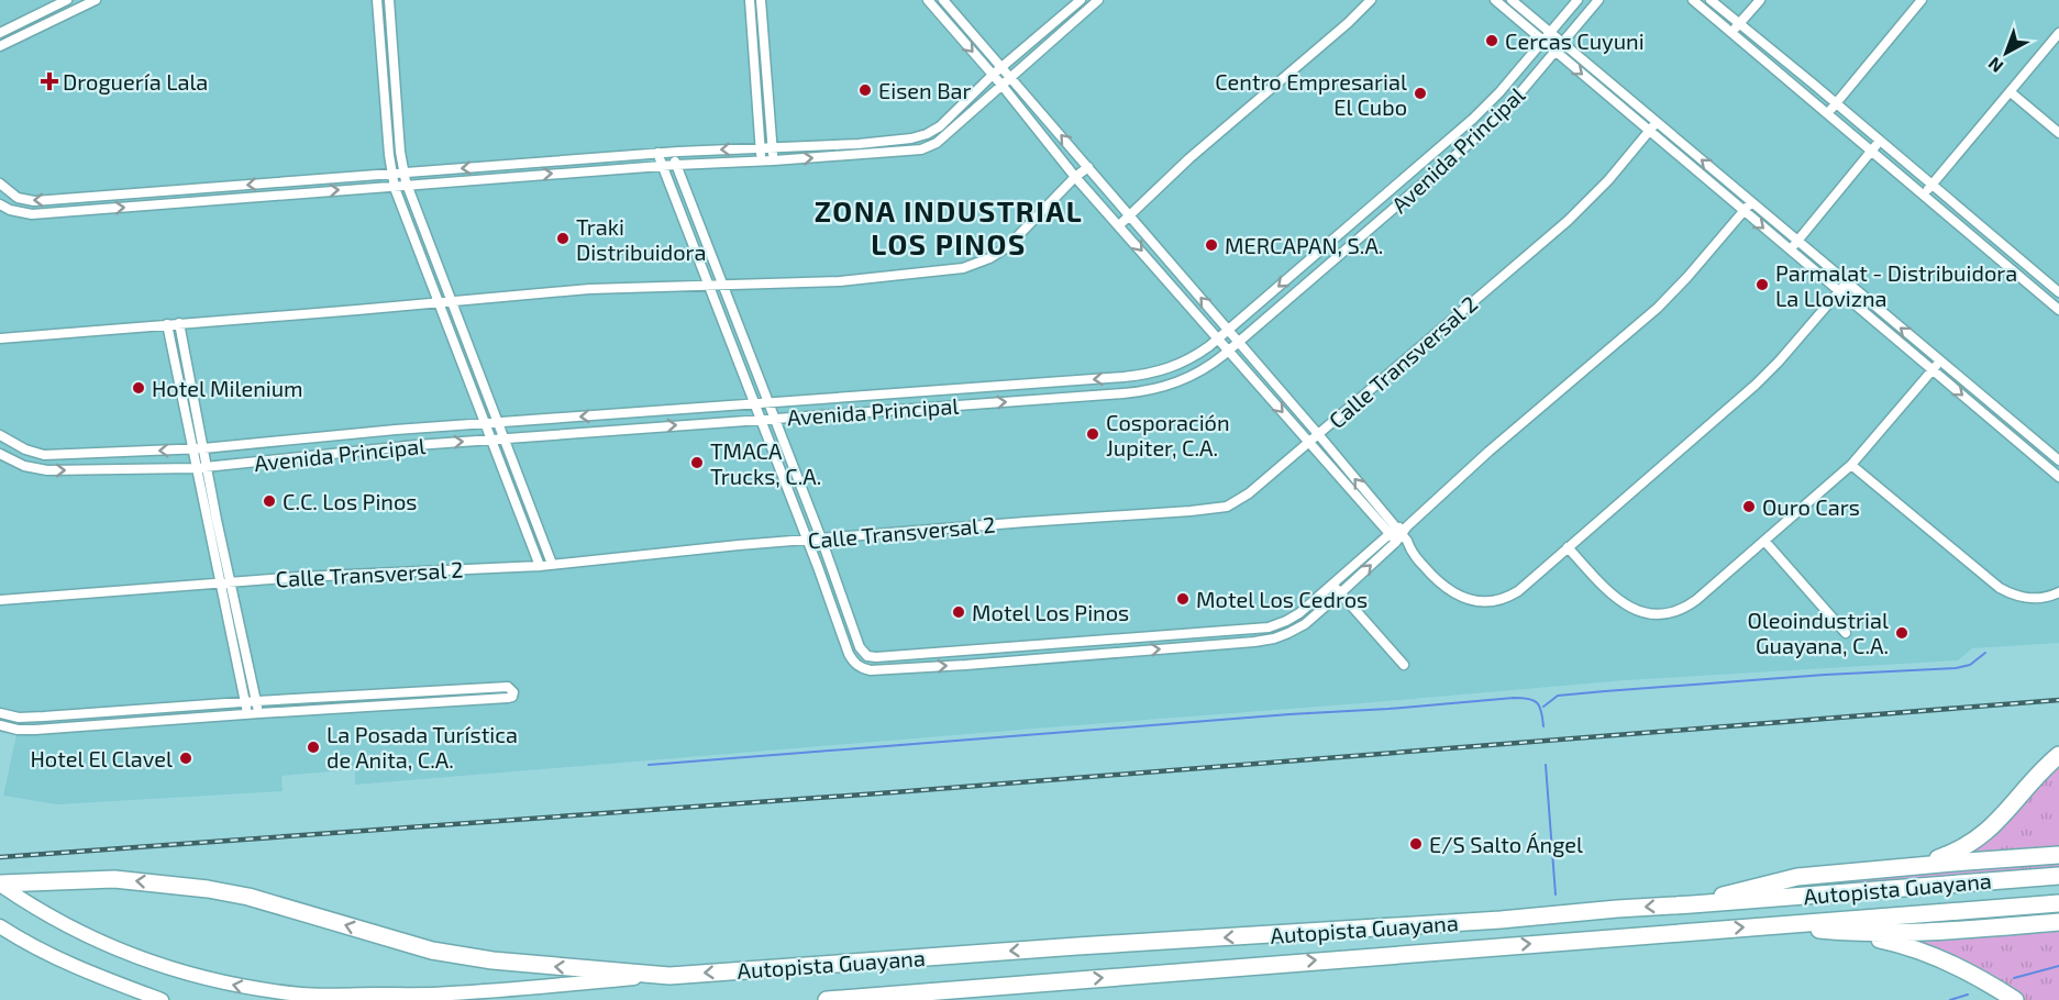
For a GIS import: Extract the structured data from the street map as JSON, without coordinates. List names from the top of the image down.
{
  "streets": {
    "highway": ["Autopista Guayana"],
    "street": ["Avenida Principal", "Calle Transversal 2"]
  },
  "districts": ["ZONA INDUSTRIAL LOS PINOS"],
  "places": {
    "other": [
      "Cercas Cuyuni",
      "Eisen Bar",
      "Centro Empresarial El Cubo",
      "Traki Distribuidora",
      "MERCAPAN, S.A.",
      "Parmalat - Distribuidora La Llovizna",
      "Hotel Milenium",
      "Cosporación Jupiter, C.A.",
      "TMACA Trucks, C.A.",
      "C.C. Los Pinos",
      "Ouro Cars",
      "Motel Los Cedros",
      "Motel Los Pinos",
      "Oleoindustrial Guayana, C.A.",
      "La Posada Turística de Anita, C.A.",
      "Hotel El Clavel",
      "E/S Salto Ángel"
    ],
    "health": ["Droguería Lala"]
  },
  "north": "bottom left"
}
